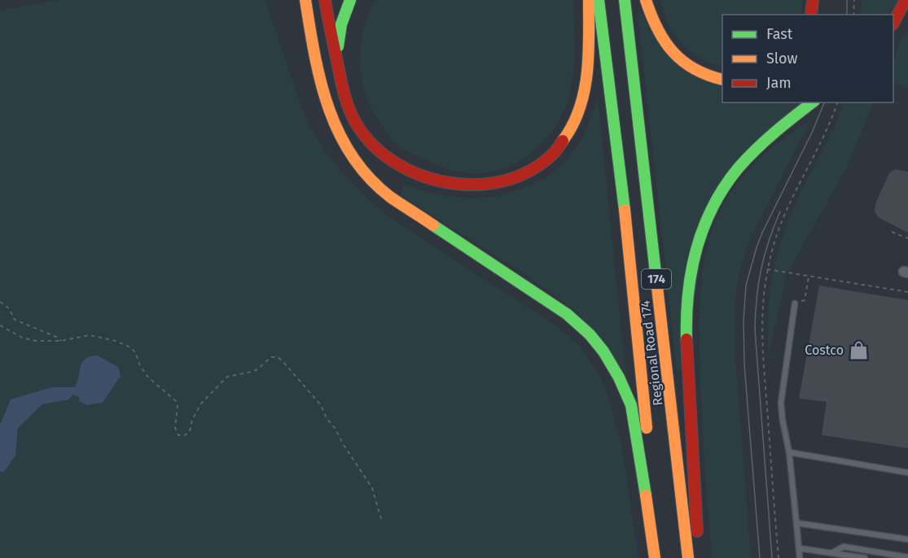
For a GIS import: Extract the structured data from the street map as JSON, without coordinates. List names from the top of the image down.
{
  "streets": {
    "highway": ["174", "Regional Road 174"]
  },
  "places": {
    "shop": ["Costco"]
  },
  "legend": ["Fast", "Slow", "Jam"]
}
